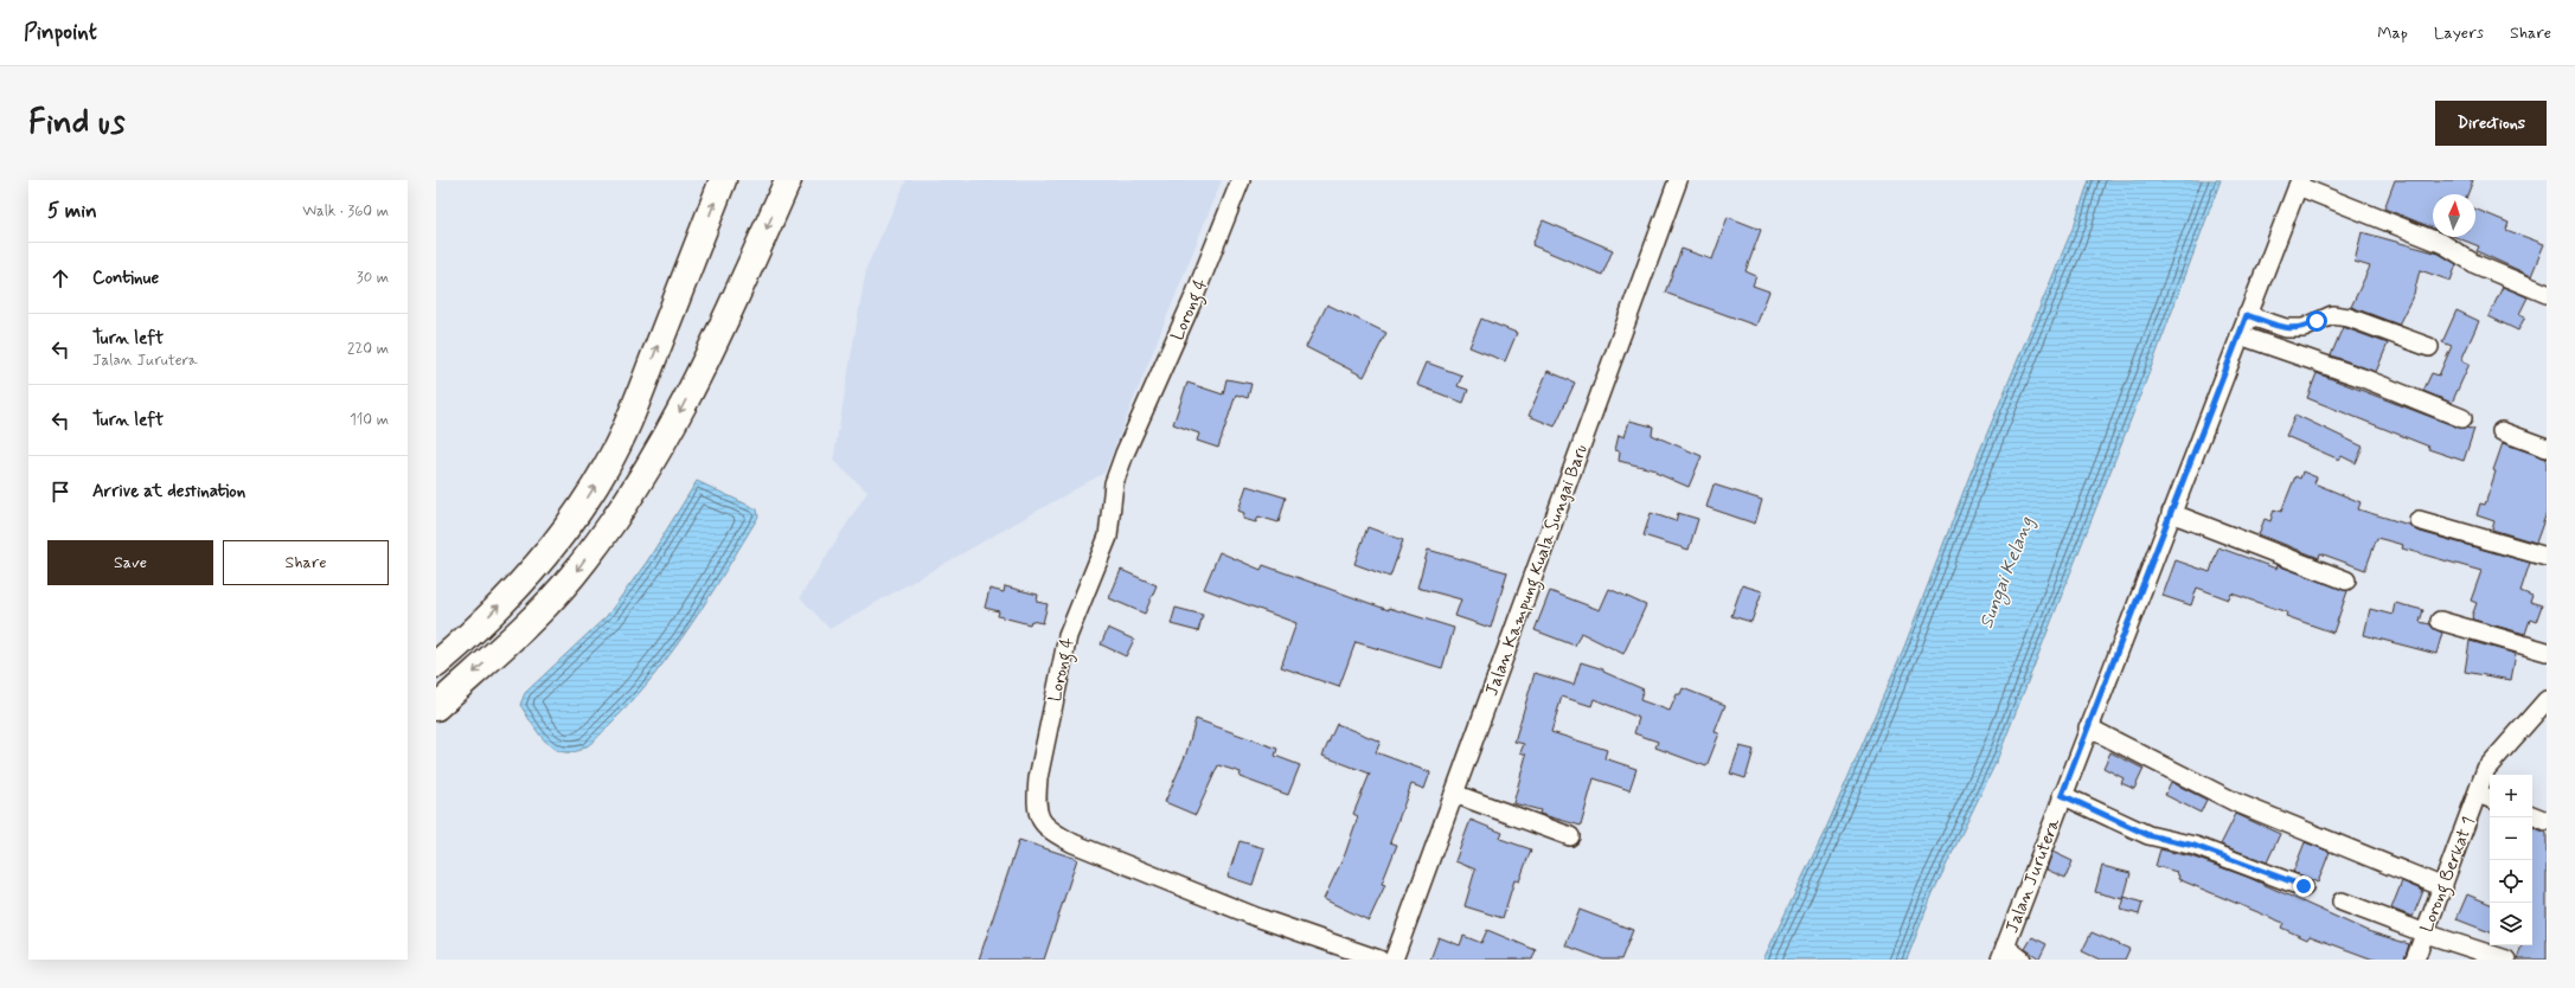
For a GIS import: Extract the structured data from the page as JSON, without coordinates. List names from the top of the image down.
{
  "streets": {
    "street": [
      "Lorong 4",
      "Jalan Kampung Kuala Sungai Baru",
      "Lorong Berkat 1",
      "Jalan Jurutera"
    ]
  },
  "water": ["Sungai Kelang"],
  "north": "top",
  "page": {
    "header": "Pinpoint",
    "nav": ["Map", "Layers", "Share"],
    "buttons": [
      "Directions",
      ["Save", "Share"]
    ],
    "title": "Find us",
    "heading": ["5 min", "Walk · 360 m"],
    "list": [
      ["Continue", "30 m"],
      ["Turn left", "Jalan Jurutera", "220 m"],
      ["Turn left", "110 m"],
      "Arrive at destination"
    ],
    "map_buttons": ["+", "−"]
  }
}
